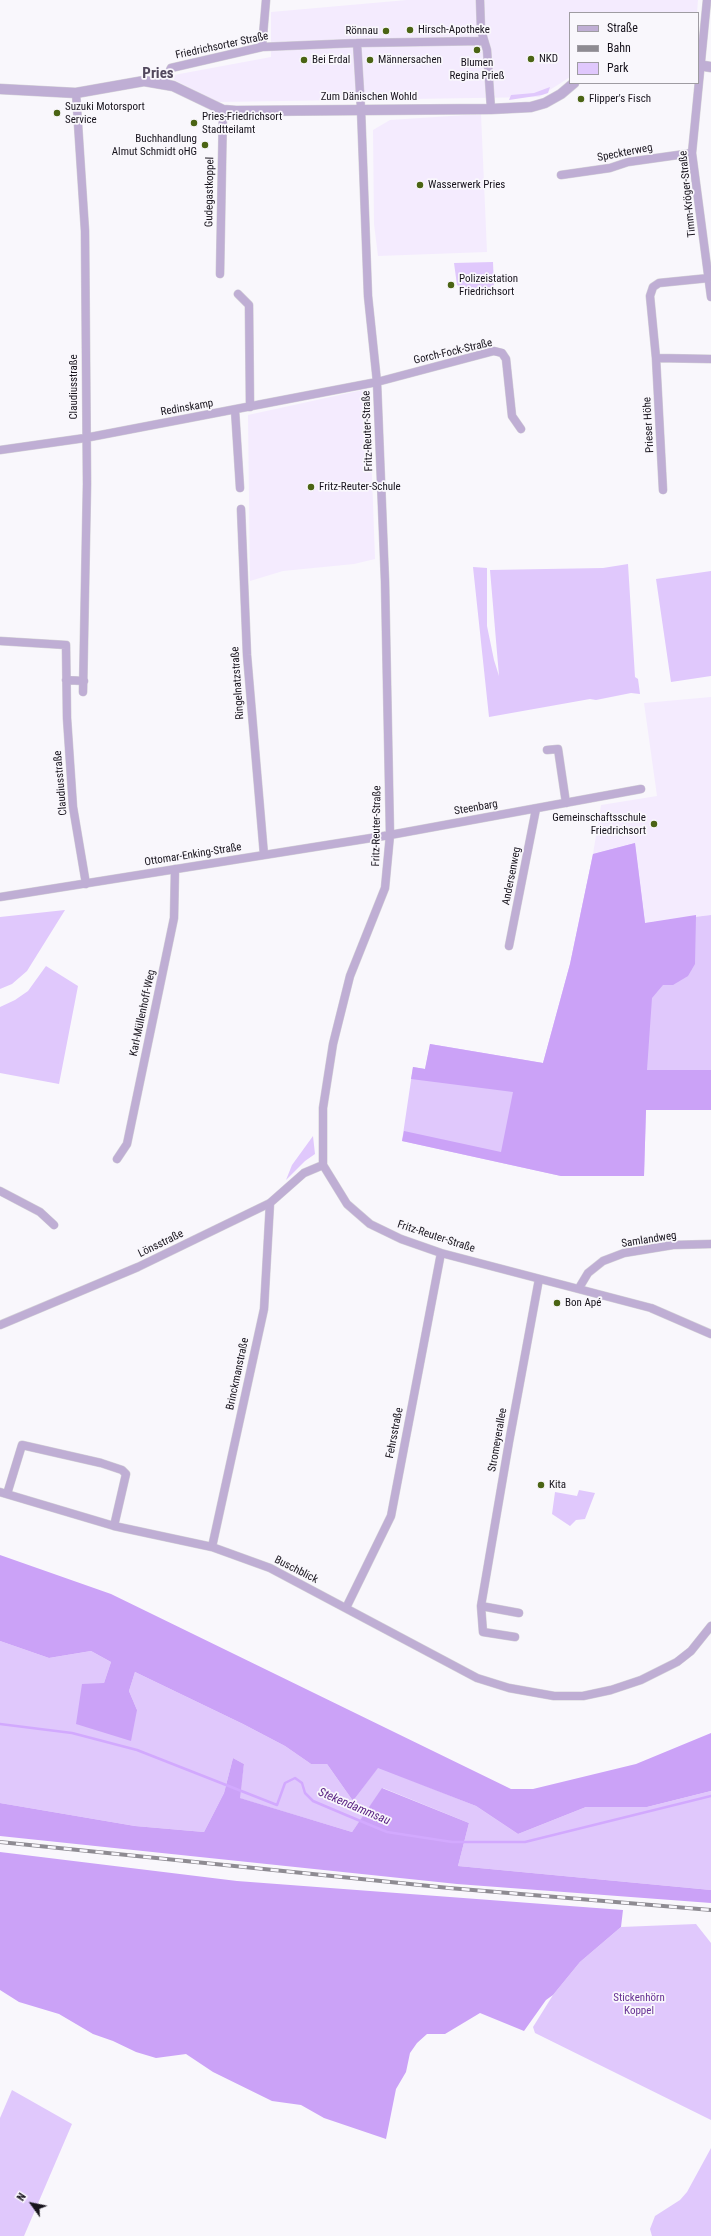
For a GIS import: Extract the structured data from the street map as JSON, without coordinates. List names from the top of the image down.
{
  "streets": {
    "street": [
      "Friedrichsorter Straße",
      "Zum Dänischen Wohld",
      "Speckterweg",
      "Gudegastkoppel",
      "Timm-Kröger-Straße",
      "Gorch-Fock-Straße",
      "Claudiusstraße",
      "Redinskamp",
      "Prieser Höhe",
      "Fritz-Reuter-Straße",
      "Ringelnatzstraße",
      "Steenbarg",
      "Ottomar-Enking-Straße",
      "Andersenweg",
      "Karl-Müllenhoff-Weg",
      "Samlandweg",
      "Lönsstraße",
      "Brinckmanstraße",
      "Fehrsstraße",
      "Stromeyerallee",
      "Buschblick"
    ]
  },
  "crossings": [
    ["Friedrichsorter Straße", "Zum Dänischen Wohld"],
    ["Friedrichsorter Straße", "Fritz-Reuter-Straße"],
    ["Zum Dänischen Wohld", "Gudegastkoppel"],
    ["Zum Dänischen Wohld", "Fritz-Reuter-Straße"],
    ["Speckterweg", "Timm-Kröger-Straße"],
    ["Timm-Kröger-Straße", "Prieser Höhe"],
    ["Gorch-Fock-Straße", "Redinskamp"],
    ["Gorch-Fock-Straße", "Fritz-Reuter-Straße"],
    ["Claudiusstraße", "Redinskamp"],
    ["Claudiusstraße", "Ottomar-Enking-Straße"],
    ["Redinskamp", "Fritz-Reuter-Straße"],
    ["Fritz-Reuter-Straße", "Steenbarg"],
    ["Fritz-Reuter-Straße", "Ottomar-Enking-Straße"],
    ["Fritz-Reuter-Straße", "Samlandweg"],
    ["Fritz-Reuter-Straße", "Lönsstraße"],
    ["Fritz-Reuter-Straße", "Fehrsstraße"],
    ["Fritz-Reuter-Straße", "Stromeyerallee"],
    ["Ringelnatzstraße", "Ottomar-Enking-Straße"],
    ["Steenbarg", "Ottomar-Enking-Straße"],
    ["Steenbarg", "Andersenweg"],
    ["Ottomar-Enking-Straße", "Karl-Müllenhoff-Weg"],
    ["Lönsstraße", "Brinckmanstraße"],
    ["Brinckmanstraße", "Buschblick"],
    ["Fehrsstraße", "Buschblick"]
  ],
  "districts": ["Pries"],
  "water": ["Stekendammsau"],
  "parks": ["Stickenhörn Koppel"],
  "places": [
    "Hirsch-Apotheke",
    "Rönnau",
    "Blumen Regina Prieß",
    "NKD",
    "Bei Erdal",
    "Männersachen",
    "Flipper's Fisch",
    "Suzuki Motorsport Service",
    "Pries-Friedrichsort Stadtteilamt",
    "Buchhandlung Almut Schmidt oHG",
    "Wasserwerk Pries",
    "Polizeistation Friedrichsort",
    "Fritz-Reuter-Schule",
    "Gemeinschaftsschule Friedrichsort",
    "Bon Apé",
    "Kita"
  ],
  "legend": ["Straße", "Bahn", "Park"],
  "north": "top left"
}
